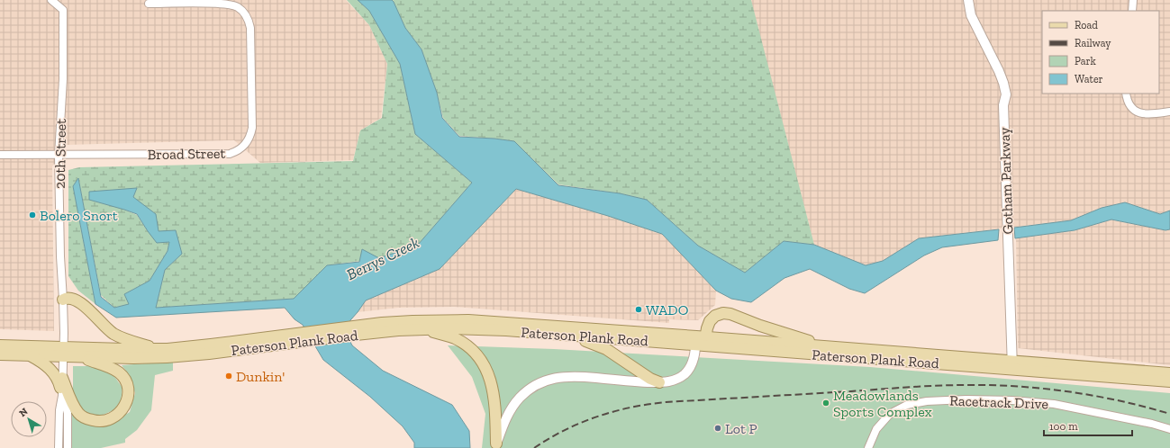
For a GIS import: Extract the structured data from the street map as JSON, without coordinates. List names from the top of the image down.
{
  "streets": {
    "main road": ["Paterson Plank Road"],
    "street": [
      "20th Street",
      "Broad Street",
      "Gotham Parkway",
      "Racetrack Drive"
    ]
  },
  "crossings": [
    ["20th Street", "Broad Street"],
    ["20th Street", "Paterson Plank Road"],
    ["Gotham Parkway", "Paterson Plank Road"]
  ],
  "water": ["Berrys Creek"],
  "places": [
    "Bolero Snort",
    "WADO",
    "Dunkin'",
    "Meadowlands Sports Complex",
    "Lot P"
  ],
  "legend": [
    "Road",
    "Railway",
    "Park",
    "Water"
  ],
  "scale_bar": "100 m",
  "north": "top left"
}
